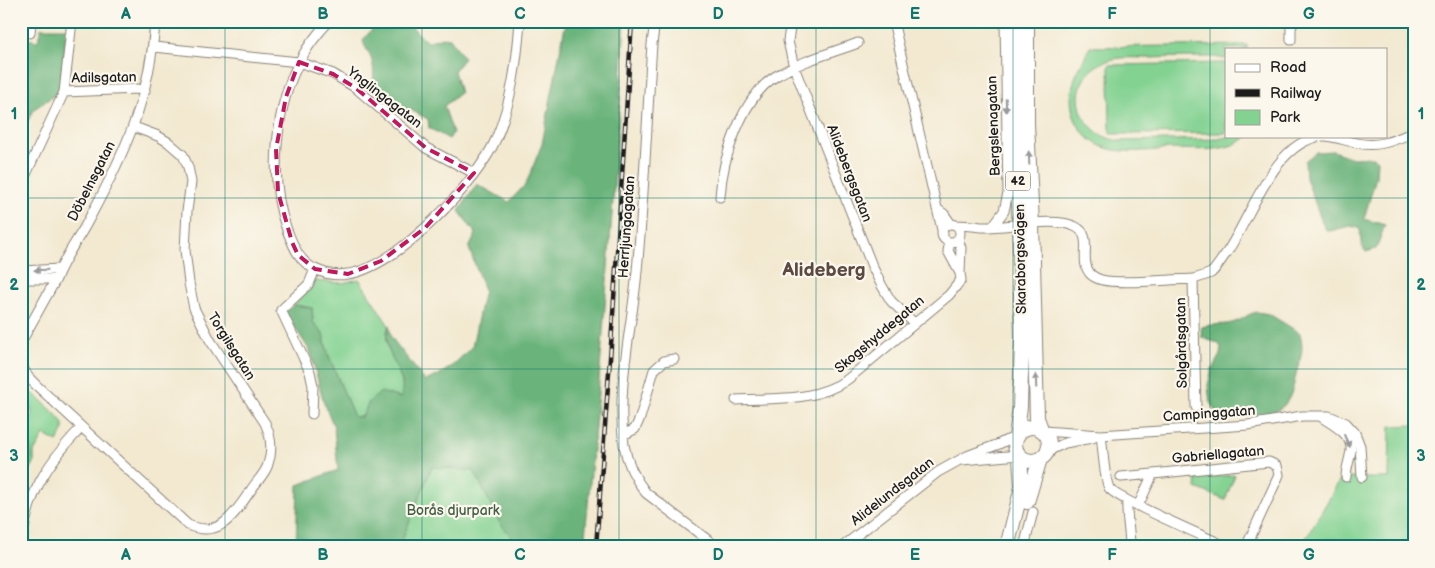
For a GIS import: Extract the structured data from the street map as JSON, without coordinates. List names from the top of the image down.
{
  "streets": {
    "main road": ["42", "Skaraborgsvägen"],
    "street": [
      "Adilsgatan",
      "Ynglingagatan",
      "Bergslenagatan",
      "Alidebergsgatan",
      "Döbelnsgatan",
      "Herrljungagatan",
      "Skogshyddegatan",
      "Solgårdsgatan",
      "Torgilsgatan",
      "Campinggatan",
      "Gabriellagatan",
      "Alidelundsgatan"
    ]
  },
  "crossings": [
    ["Adilsgatan", "Döbelnsgatan"],
    ["Ynglingagatan", "Döbelnsgatan"],
    ["Alidebergsgatan", "Skogshyddegatan"],
    ["Döbelnsgatan", "Torgilsgatan"],
    ["42", "Skaraborgsvägen"],
    ["42", "Campinggatan"],
    ["42", "Alidelundsgatan"],
    ["Skaraborgsvägen", "Campinggatan"],
    ["Skaraborgsvägen", "Alidelundsgatan"],
    ["Campinggatan", "Alidelundsgatan"]
  ],
  "one_way": ["Bergslenagatan"],
  "districts": ["Alideberg"],
  "parks": ["Borås djurpark"],
  "legend": ["Road", "Railway", "Park"],
  "grid": {
    "columns": [
      "A",
      "B",
      "C",
      "D",
      "E",
      "F",
      "G"
    ],
    "rows": ["1", "2", "3"]
  }
}
